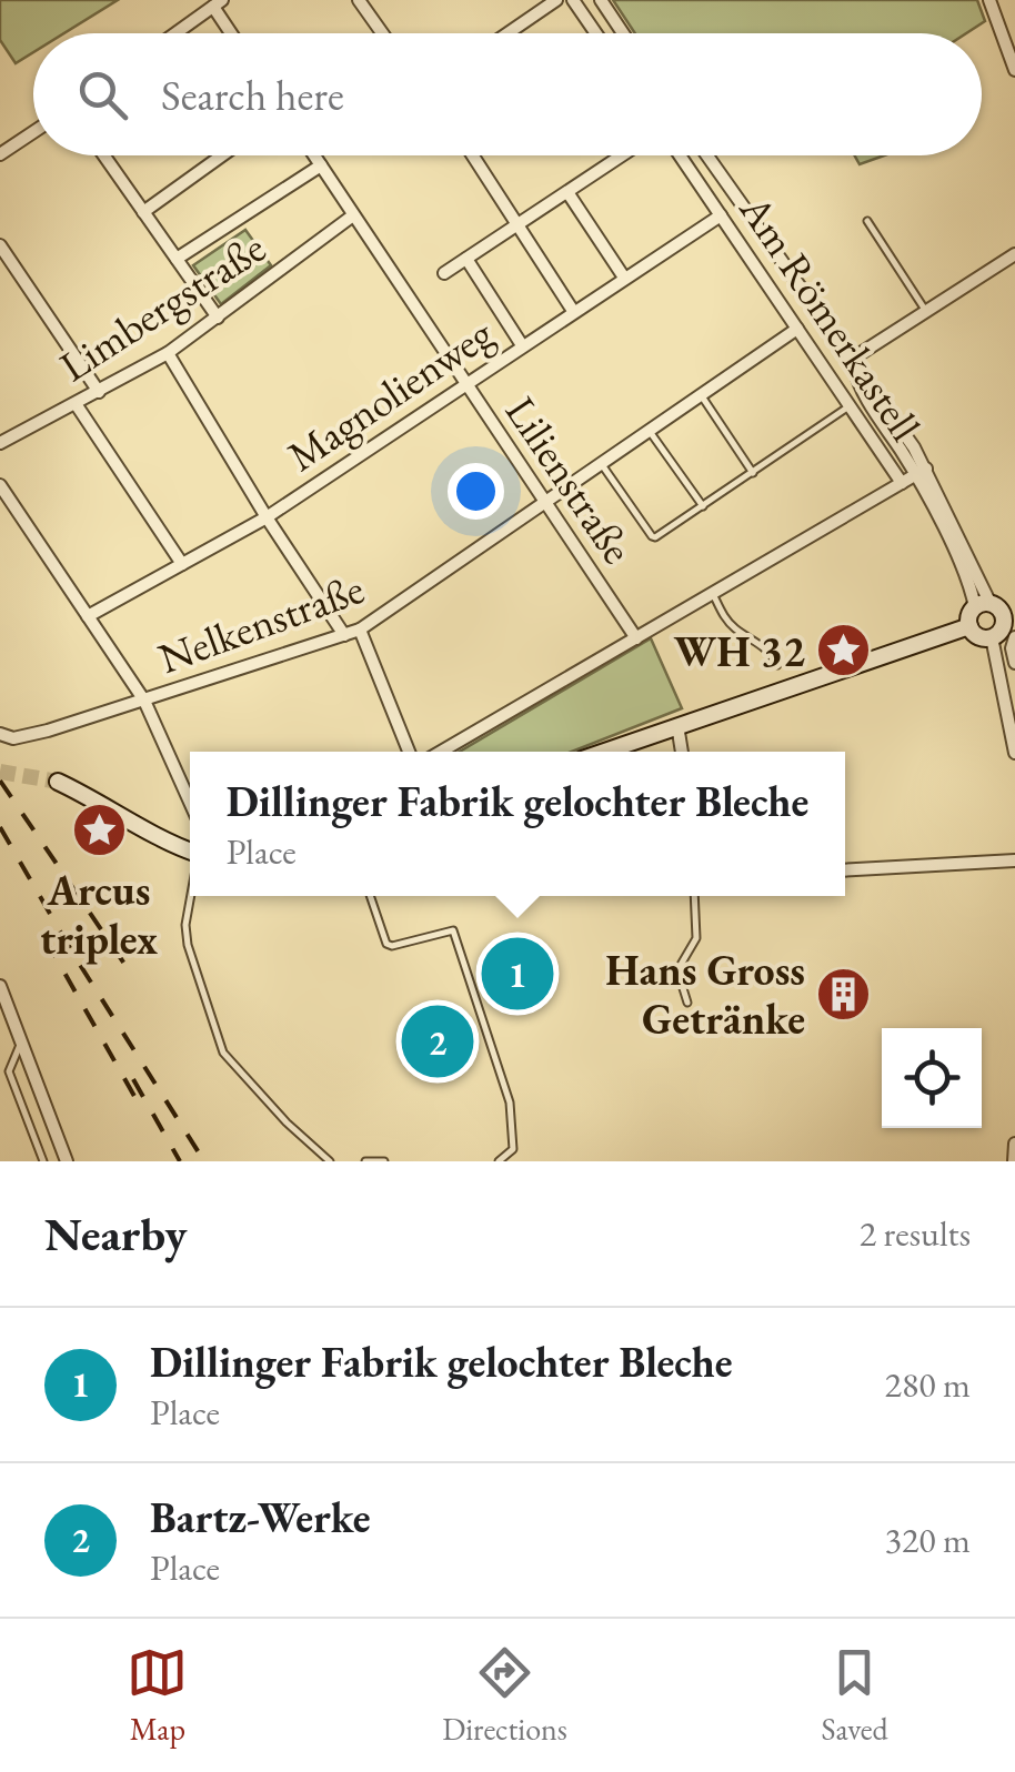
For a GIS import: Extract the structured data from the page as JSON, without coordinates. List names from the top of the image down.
{
  "streets": {
    "street": [
      "Limbergstraße",
      "Am Römerkastell",
      "Magnolienweg",
      "Lilienstraße",
      "Nelkenstraße"
    ]
  },
  "crossings": [
    ["Limbergstraße", "Lilienstraße"],
    ["Am Römerkastell", "Magnolienweg"],
    ["Am Römerkastell", "Nelkenstraße"],
    ["Magnolienweg", "Lilienstraße"],
    ["Lilienstraße", "Nelkenstraße"]
  ],
  "places": {
    "place": ["WH 32", "Arcus triplex"],
    "building": ["Hans Gross Getränke"]
  },
  "page": {
    "search": "Search here",
    "popup": ["Dillinger Fabrik gelochter Bleche", "Place"],
    "pins": ["1", "2"],
    "heading": ["Nearby", "2 results"],
    "list": [
      {
        "mark": "1",
        "name": "Dillinger Fabrik gelochter Bleche",
        "note": "Place",
        "value": "280 m"
      },
      {
        "mark": "2",
        "name": "Bartz-Werke",
        "note": "Place",
        "value": "320 m"
      }
    ],
    "nav": ["Map", "Directions", "Saved"]
  }
}
